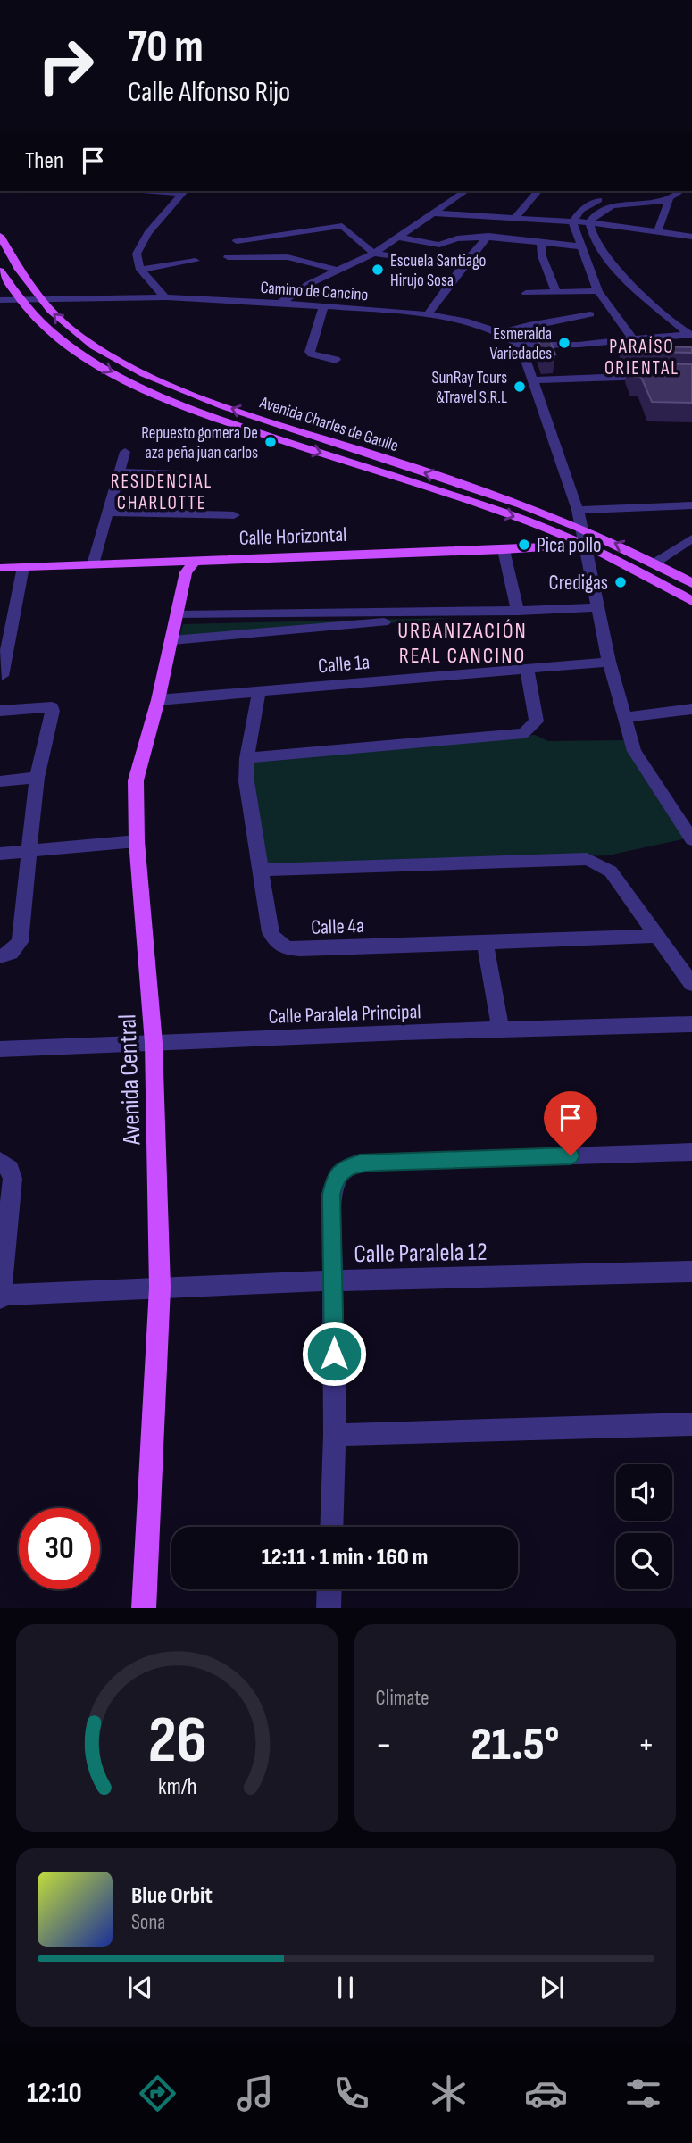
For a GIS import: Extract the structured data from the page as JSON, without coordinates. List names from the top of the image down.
{
  "streets": {
    "main road": ["Avenida Charles de Gaulle", "Calle Horizontal", "Avenida Central"],
    "street": [
      "Camino de Cancino",
      "Calle 1a",
      "Calle 4a",
      "Calle Paralela Principal",
      "Calle Paralela 12"
    ]
  },
  "crossings": [
    ["Camino de Cancino", "Avenida Charles de Gaulle"],
    ["Avenida Charles de Gaulle", "Calle Horizontal"],
    ["Calle Horizontal", "Avenida Central"],
    ["Calle 1a", "Calle 4a"],
    ["Calle 1a", "Avenida Central"],
    ["Calle Paralela Principal", "Avenida Central"],
    ["Avenida Central", "Calle Paralela 12"]
  ],
  "districts": ["PARAÍSO ORIENTAL", "RESIDENCIAL CHARLOTTE", "URBANIZACIÓN REAL CANCINO"],
  "places": [
    "Escuela Santiago Hirujo Sosa",
    "Esmeralda Variedades",
    "SunRay Tours &Travel S.R.L",
    "Repuesto gomera De aza peña juan carlos",
    "Pica pollo",
    "Credigas"
  ],
  "page": {
    "turn": ["70 m", "Calle Alfonso Rijo"],
    "then": "Then",
    "limit": "30",
    "trip": "12:11 · 1 min · 160 m",
    "tile": "Climate",
    "heat": ["−", "21.5°", "+"],
    "song": ["Blue Orbit", "Sona"],
    "tabs": "12:10",
    "gauge": ["26", "km/h"]
  }
}
